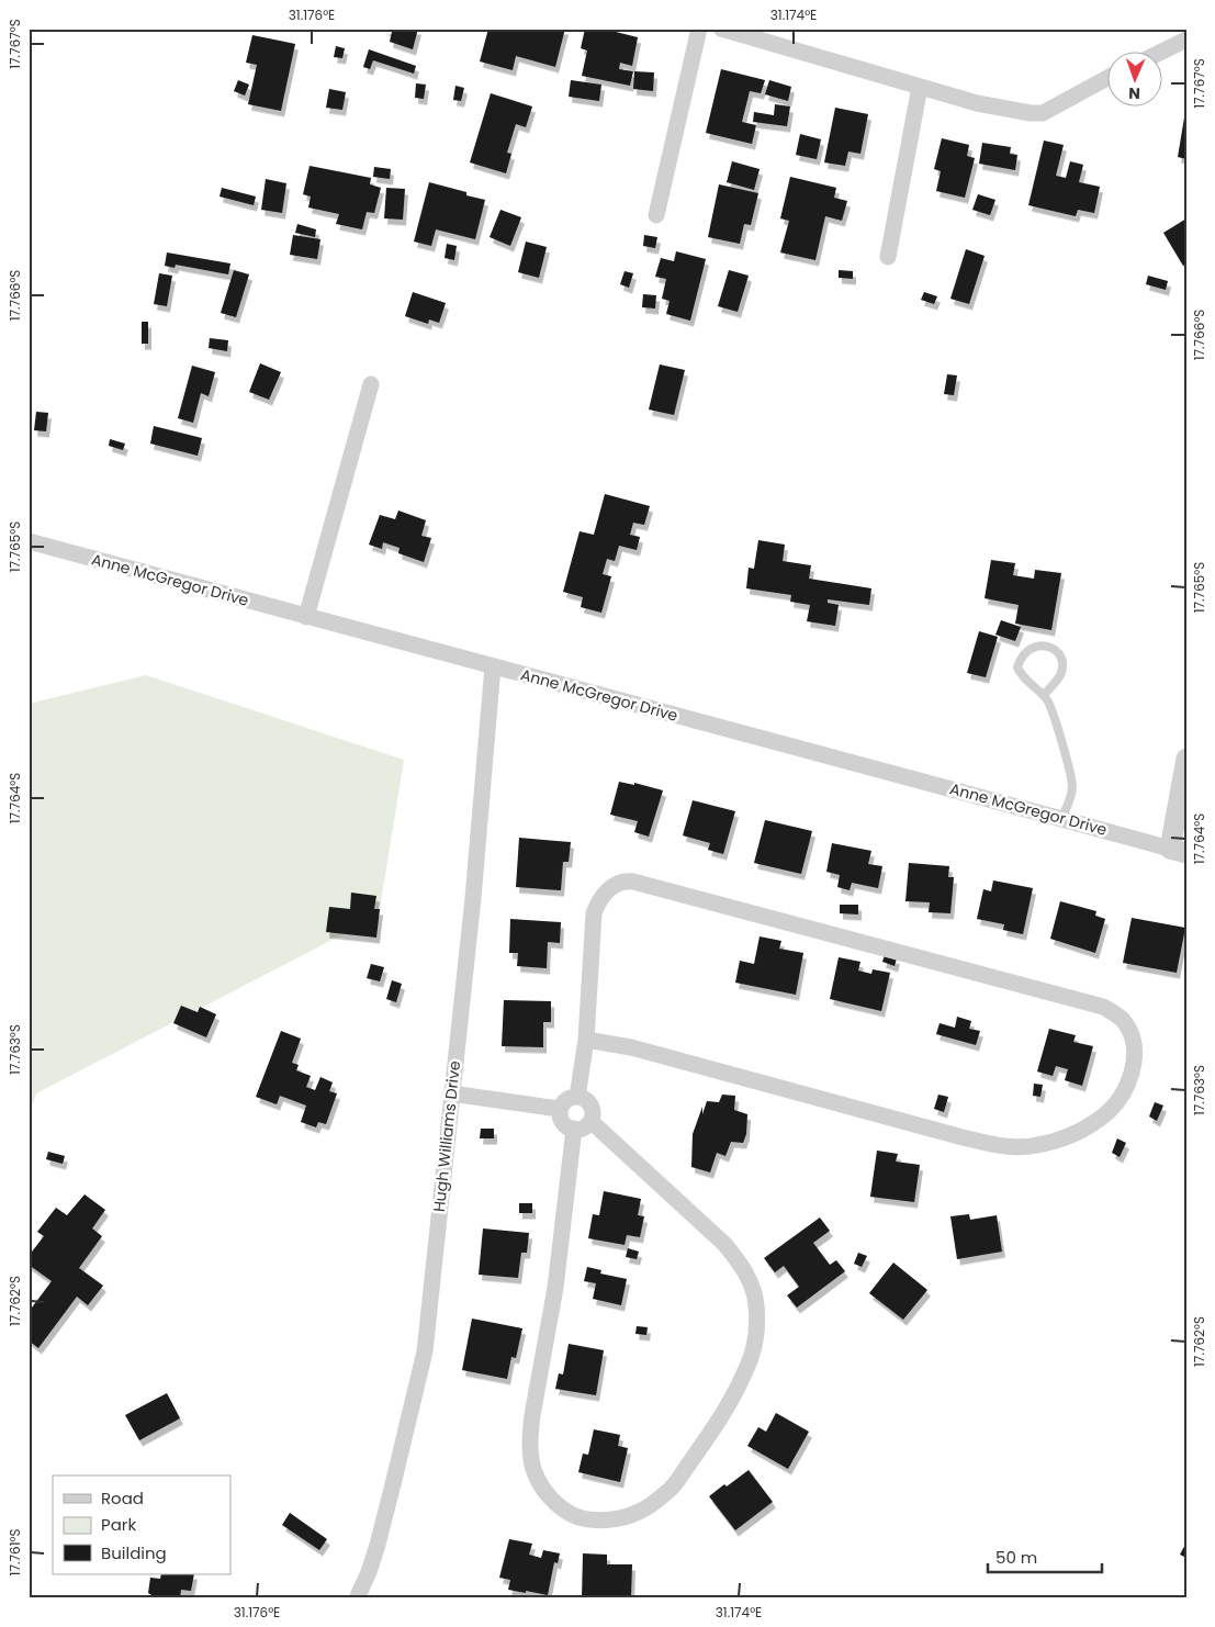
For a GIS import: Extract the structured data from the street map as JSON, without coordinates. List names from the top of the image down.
{
  "streets": {
    "street": ["Anne McGregor Drive", "Hugh Williams Drive"]
  },
  "crossings": [
    ["Anne McGregor Drive", "Hugh Williams Drive"]
  ],
  "legend": ["Road", "Park", "Building"],
  "scale_bar": "50 m",
  "north": "bottom",
  "coordinates": [
    "31.176°E",
    "31.174°E",
    "17.767°S",
    "17.766°S",
    "17.765°S",
    "17.764°S",
    "17.763°S",
    "17.762°S",
    "17.761°S"
  ]
}
